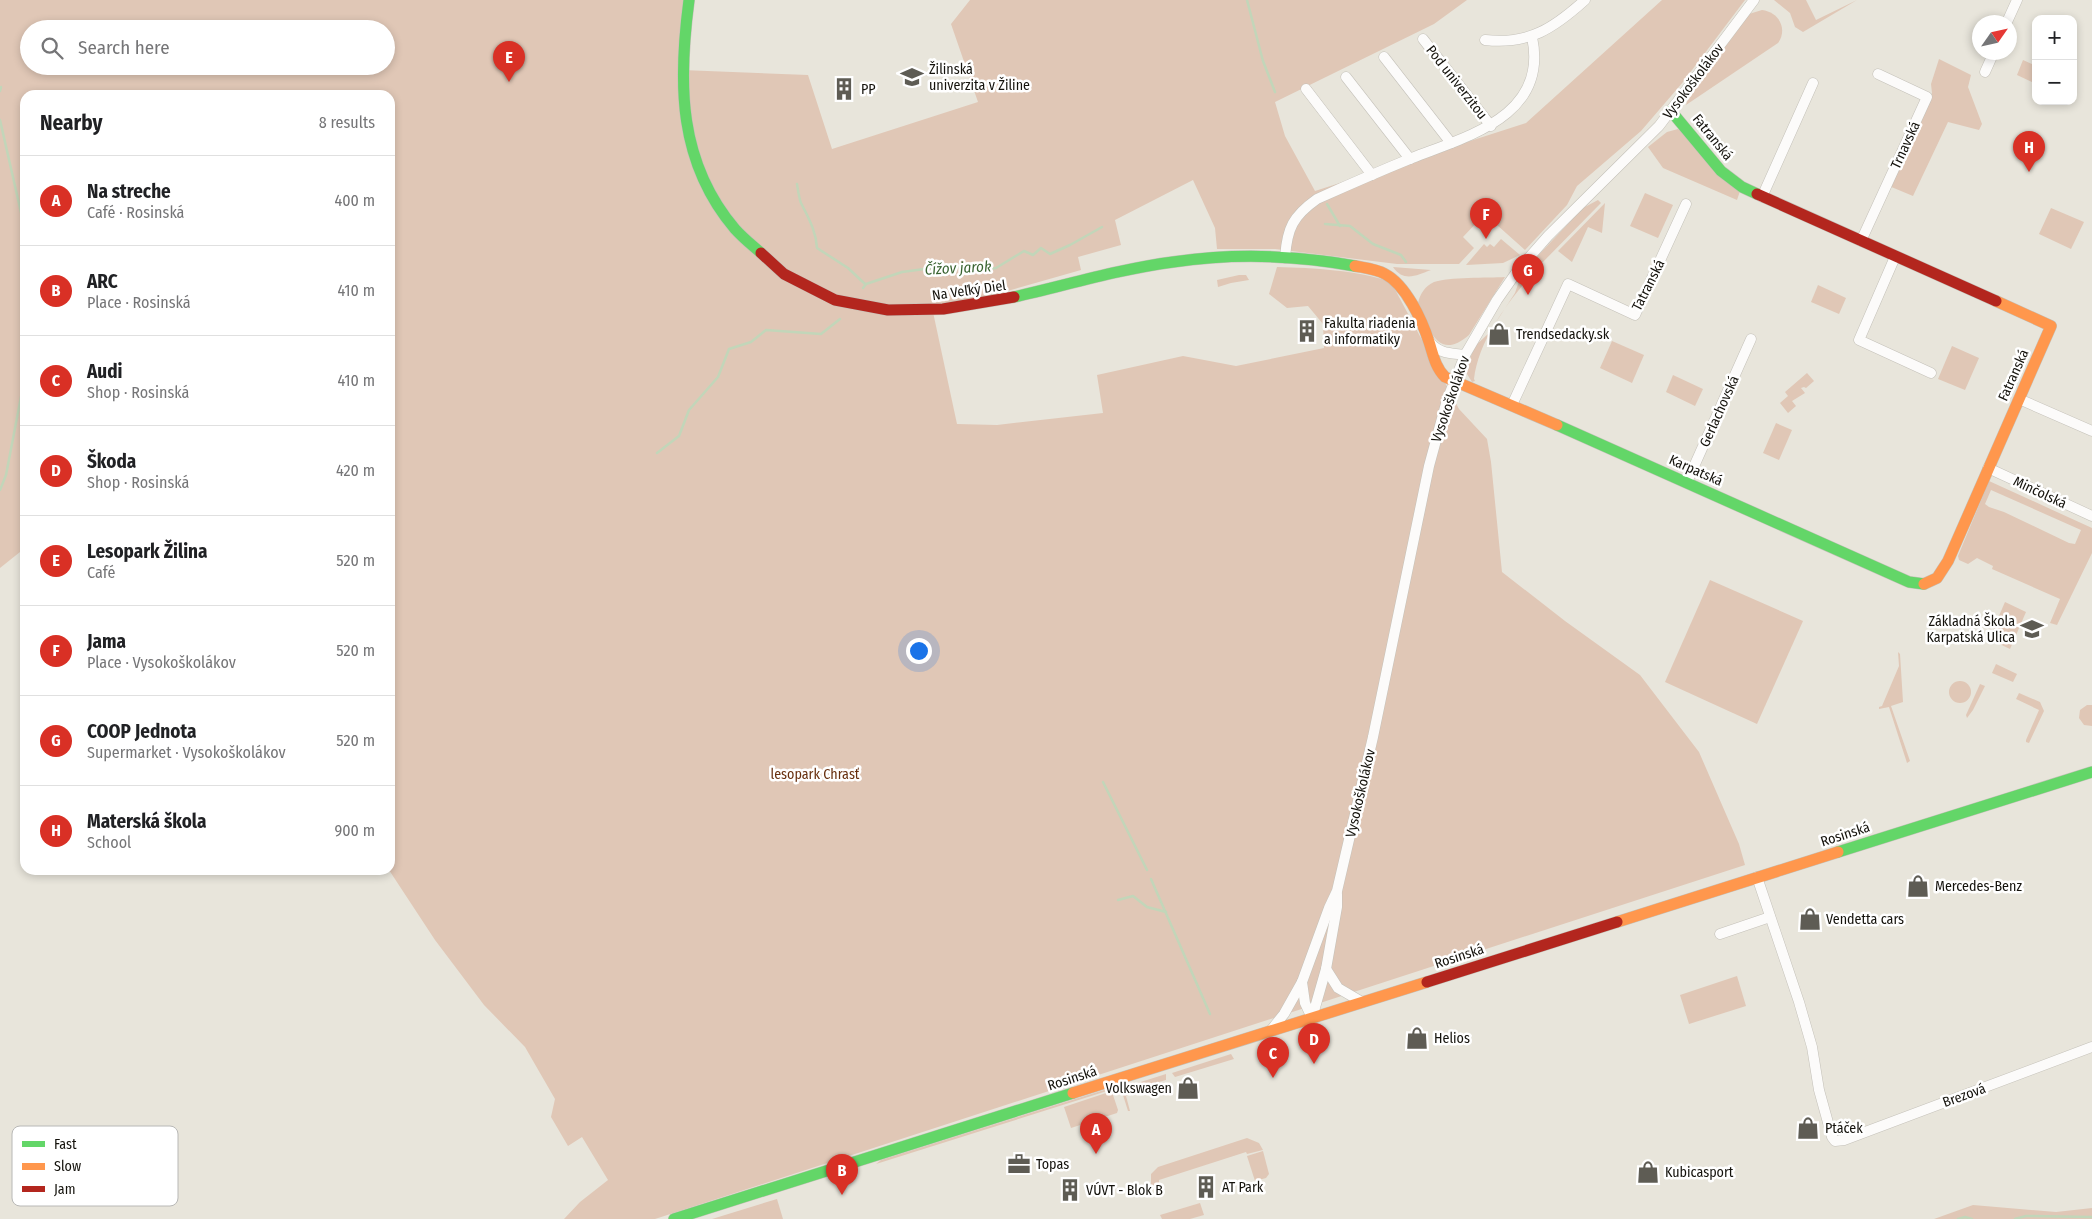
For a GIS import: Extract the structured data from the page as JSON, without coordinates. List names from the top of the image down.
{
  "streets": {
    "street": [
      "Vysokoškolákov",
      "Pod univerzitou",
      "Fatranská",
      "Trnavská",
      "Tatranská",
      "Na Veľký Diel",
      "Gerlachovská",
      "Karpatská",
      "Minčolská",
      "Rosinská",
      "Brezová"
    ]
  },
  "crossings": [
    ["Vysokoškolákov", "Fatranská"],
    ["Vysokoškolákov", "Na Veľký Diel"],
    ["Vysokoškolákov", "Karpatská"],
    ["Vysokoškolákov", "Rosinská"],
    ["Pod univerzitou", "Na Veľký Diel"],
    ["Fatranská", "Trnavská"],
    ["Fatranská", "Karpatská"],
    ["Fatranská", "Minčolská"],
    ["Tatranská", "Karpatská"],
    ["Na Veľký Diel", "Karpatská"],
    ["Gerlachovská", "Karpatská"]
  ],
  "water": ["Čížov jarok"],
  "parks": ["lesopark Chrasť"],
  "places": {
    "school or university": ["Žilinská univerzita v Žiline", "Základná Škola Karpatská Ulica"],
    "building": [
      "PP",
      "Fakulta riadenia a informatiky",
      "AT Park",
      "VÚVT - Blok B"
    ],
    "shop": [
      "Trendsedacky.sk",
      "Mercedes-Benz",
      "Vendetta cars",
      "Helios",
      "Volkswagen",
      "Ptáček",
      "Kubicasport"
    ],
    "office": ["Topas"]
  },
  "legend": ["Fast", "Slow", "Jam"],
  "north": "top right",
  "page": {
    "map_buttons": ["+", "−"],
    "search": "Search here",
    "pins": [
      "E",
      "H",
      "F",
      "G",
      "D",
      "C",
      "A",
      "B"
    ],
    "heading": ["Nearby", "8 results"],
    "list": [
      {
        "mark": "A",
        "name": "Na streche",
        "note": "Café · Rosinská",
        "value": "400 m"
      },
      {
        "mark": "B",
        "name": "ARC",
        "note": "Place · Rosinská",
        "value": "410 m"
      },
      {
        "mark": "C",
        "name": "Audi",
        "note": "Shop · Rosinská",
        "value": "410 m"
      },
      {
        "mark": "D",
        "name": "Škoda",
        "note": "Shop · Rosinská",
        "value": "420 m"
      },
      {
        "mark": "E",
        "name": "Lesopark Žilina",
        "note": "Café",
        "value": "520 m"
      },
      {
        "mark": "F",
        "name": "Jama",
        "note": "Place · Vysokoškolákov",
        "value": "520 m"
      },
      {
        "mark": "G",
        "name": "COOP Jednota",
        "note": "Supermarket · Vysokoškolákov",
        "value": "520 m"
      },
      {
        "mark": "H",
        "name": "Materská škola",
        "note": "School",
        "value": "900 m"
      }
    ]
  }
}
